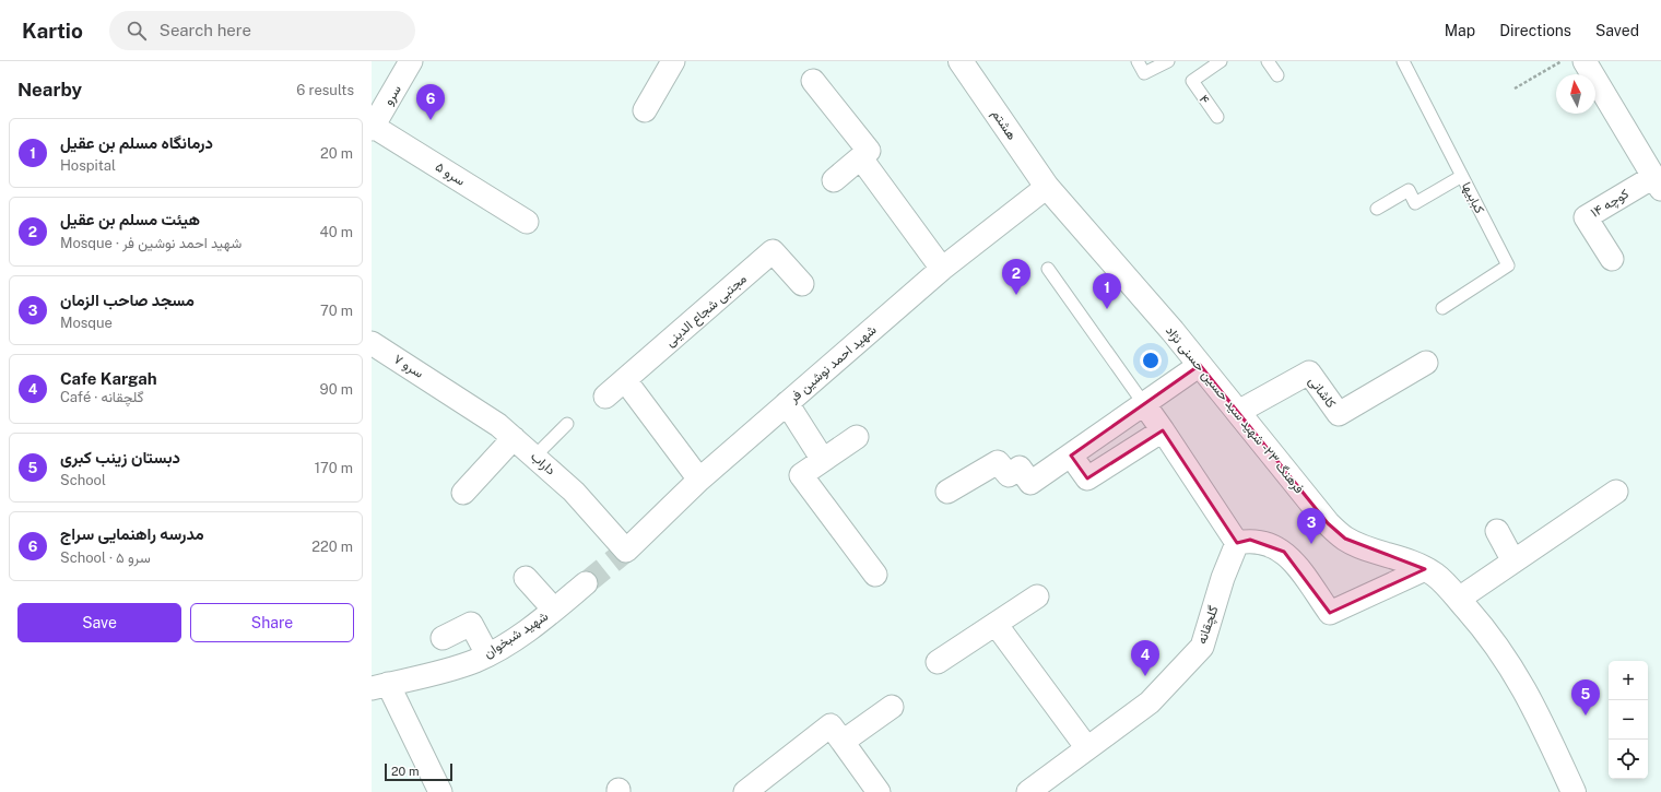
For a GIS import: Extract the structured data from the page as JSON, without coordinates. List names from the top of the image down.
{
  "streets": {
    "street": [
      "سرو",
      "هشتم",
      "سرو ۵",
      "کوچه ۱۴",
      "مجتبی شجاع الدینی",
      "شهید احمد نوشین فر",
      "سرو ۷",
      "کاشانی",
      "فرهنگ ۲۳ - شهید سید حسین حسنی نژاد",
      "داراب",
      "گلچقانه",
      "شهید شبخوان"
    ],
    "lane": ["۴", "کبابیها"]
  },
  "crossings": [
    ["سرو", "سرو ۵"],
    ["هشتم", "شهید احمد نوشین فر"],
    ["هشتم", "فرهنگ ۲۳ - شهید سید حسین حسنی نژاد"],
    ["شهید احمد نوشین فر", "فرهنگ ۲۳ - شهید سید حسین حسنی نژاد"],
    ["شهید احمد نوشین فر", "داراب"],
    ["سرو ۷", "داراب"],
    ["کاشانی", "فرهنگ ۲۳ - شهید سید حسین حسنی نژاد"]
  ],
  "scale_bar": "20 m",
  "north": "top",
  "page": {
    "header": "Kartio",
    "search": "Search here",
    "nav": ["Map", "Directions", "Saved"],
    "heading": ["Nearby", "6 results"],
    "pins": [
      "6",
      "2",
      "1",
      "3",
      "4",
      "5"
    ],
    "list": [
      {
        "mark": "1",
        "name": "درمانگاه مسلم بن عقیل",
        "note": "Hospital",
        "value": "20 m"
      },
      {
        "mark": "2",
        "name": "هیئت مسلم بن عقیل",
        "note": "Mosque · شهید احمد نوشین فر",
        "value": "40 m"
      },
      {
        "mark": "3",
        "name": "مسجد صاحب الزمان",
        "note": "Mosque",
        "value": "70 m"
      },
      {
        "mark": "4",
        "name": "Cafe Kargah",
        "note": "Café · گلچقانه",
        "value": "90 m"
      },
      {
        "mark": "5",
        "name": "دبستان زینب کبری",
        "note": "School",
        "value": "170 m"
      },
      {
        "mark": "6",
        "name": "مدرسه راهنمایی سراج",
        "note": "School · سرو ۵",
        "value": "220 m"
      }
    ],
    "buttons": ["Save", "Share"],
    "map_buttons": ["+", "−"],
    "scale": "20 m"
  }
}
